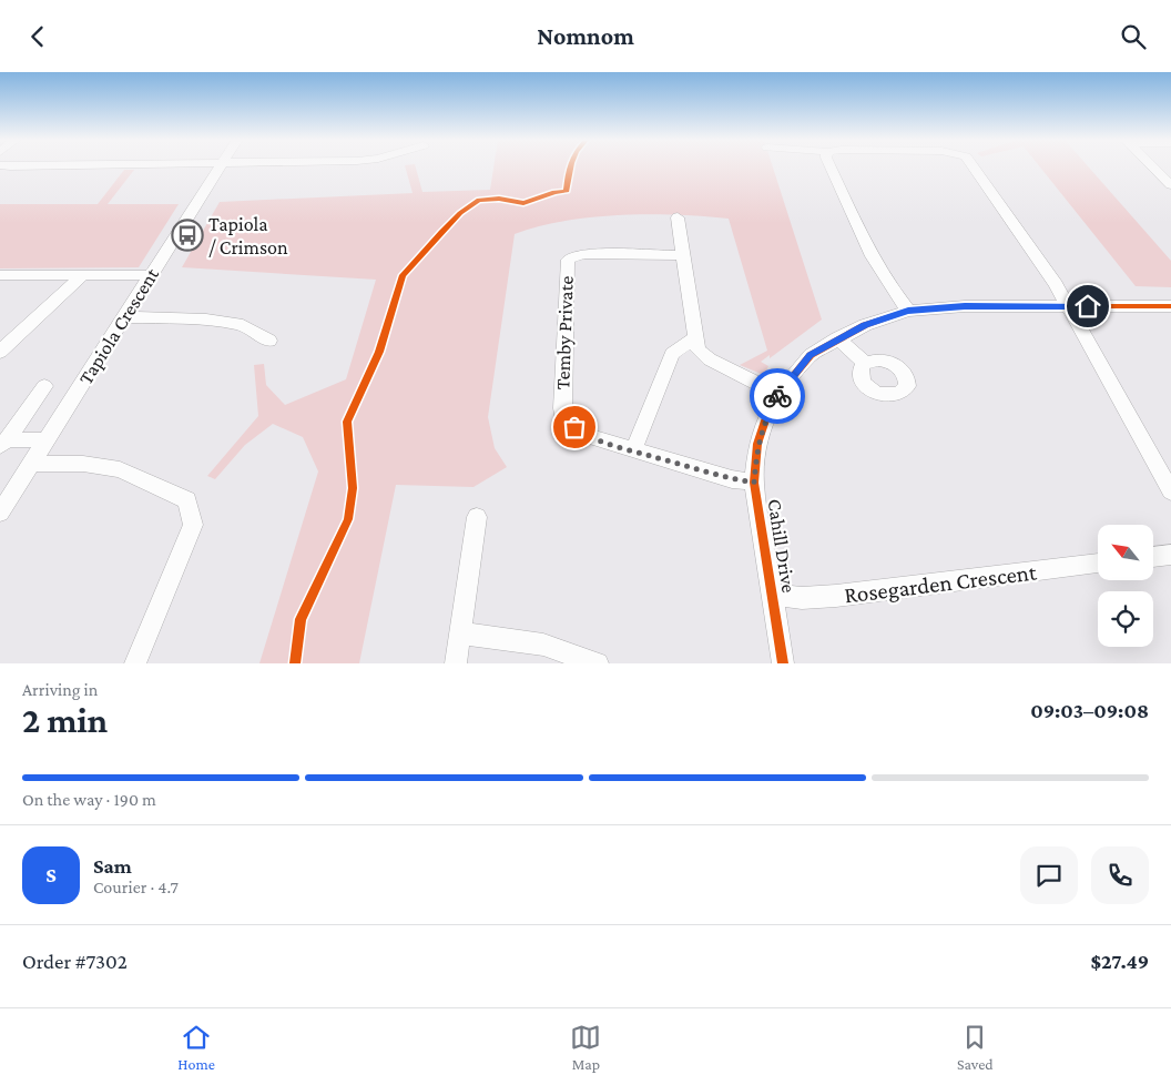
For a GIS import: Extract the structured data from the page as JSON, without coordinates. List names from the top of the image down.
{
  "streets": {
    "street": [
      "Tapiola Crescent",
      "Temby Private",
      "Cahill Drive",
      "Rosegarden Crescent"
    ]
  },
  "crossings": [
    ["Temby Private", "Cahill Drive"],
    ["Cahill Drive", "Rosegarden Crescent"]
  ],
  "places": {
    "bus stop": ["Tapiola / Crimson"]
  },
  "north": "top left",
  "page": {
    "header": "Nomnom",
    "heading": ["2 min", "Arriving in", "09:03–09:08"],
    "panel": [
      "Sam",
      "Courier · 4.7",
      "Order #7302",
      "$27.49"
    ],
    "bar": "On the way · 190 m",
    "round": "S",
    "tabs": ["Home", "Map", "Saved"]
  }
}
